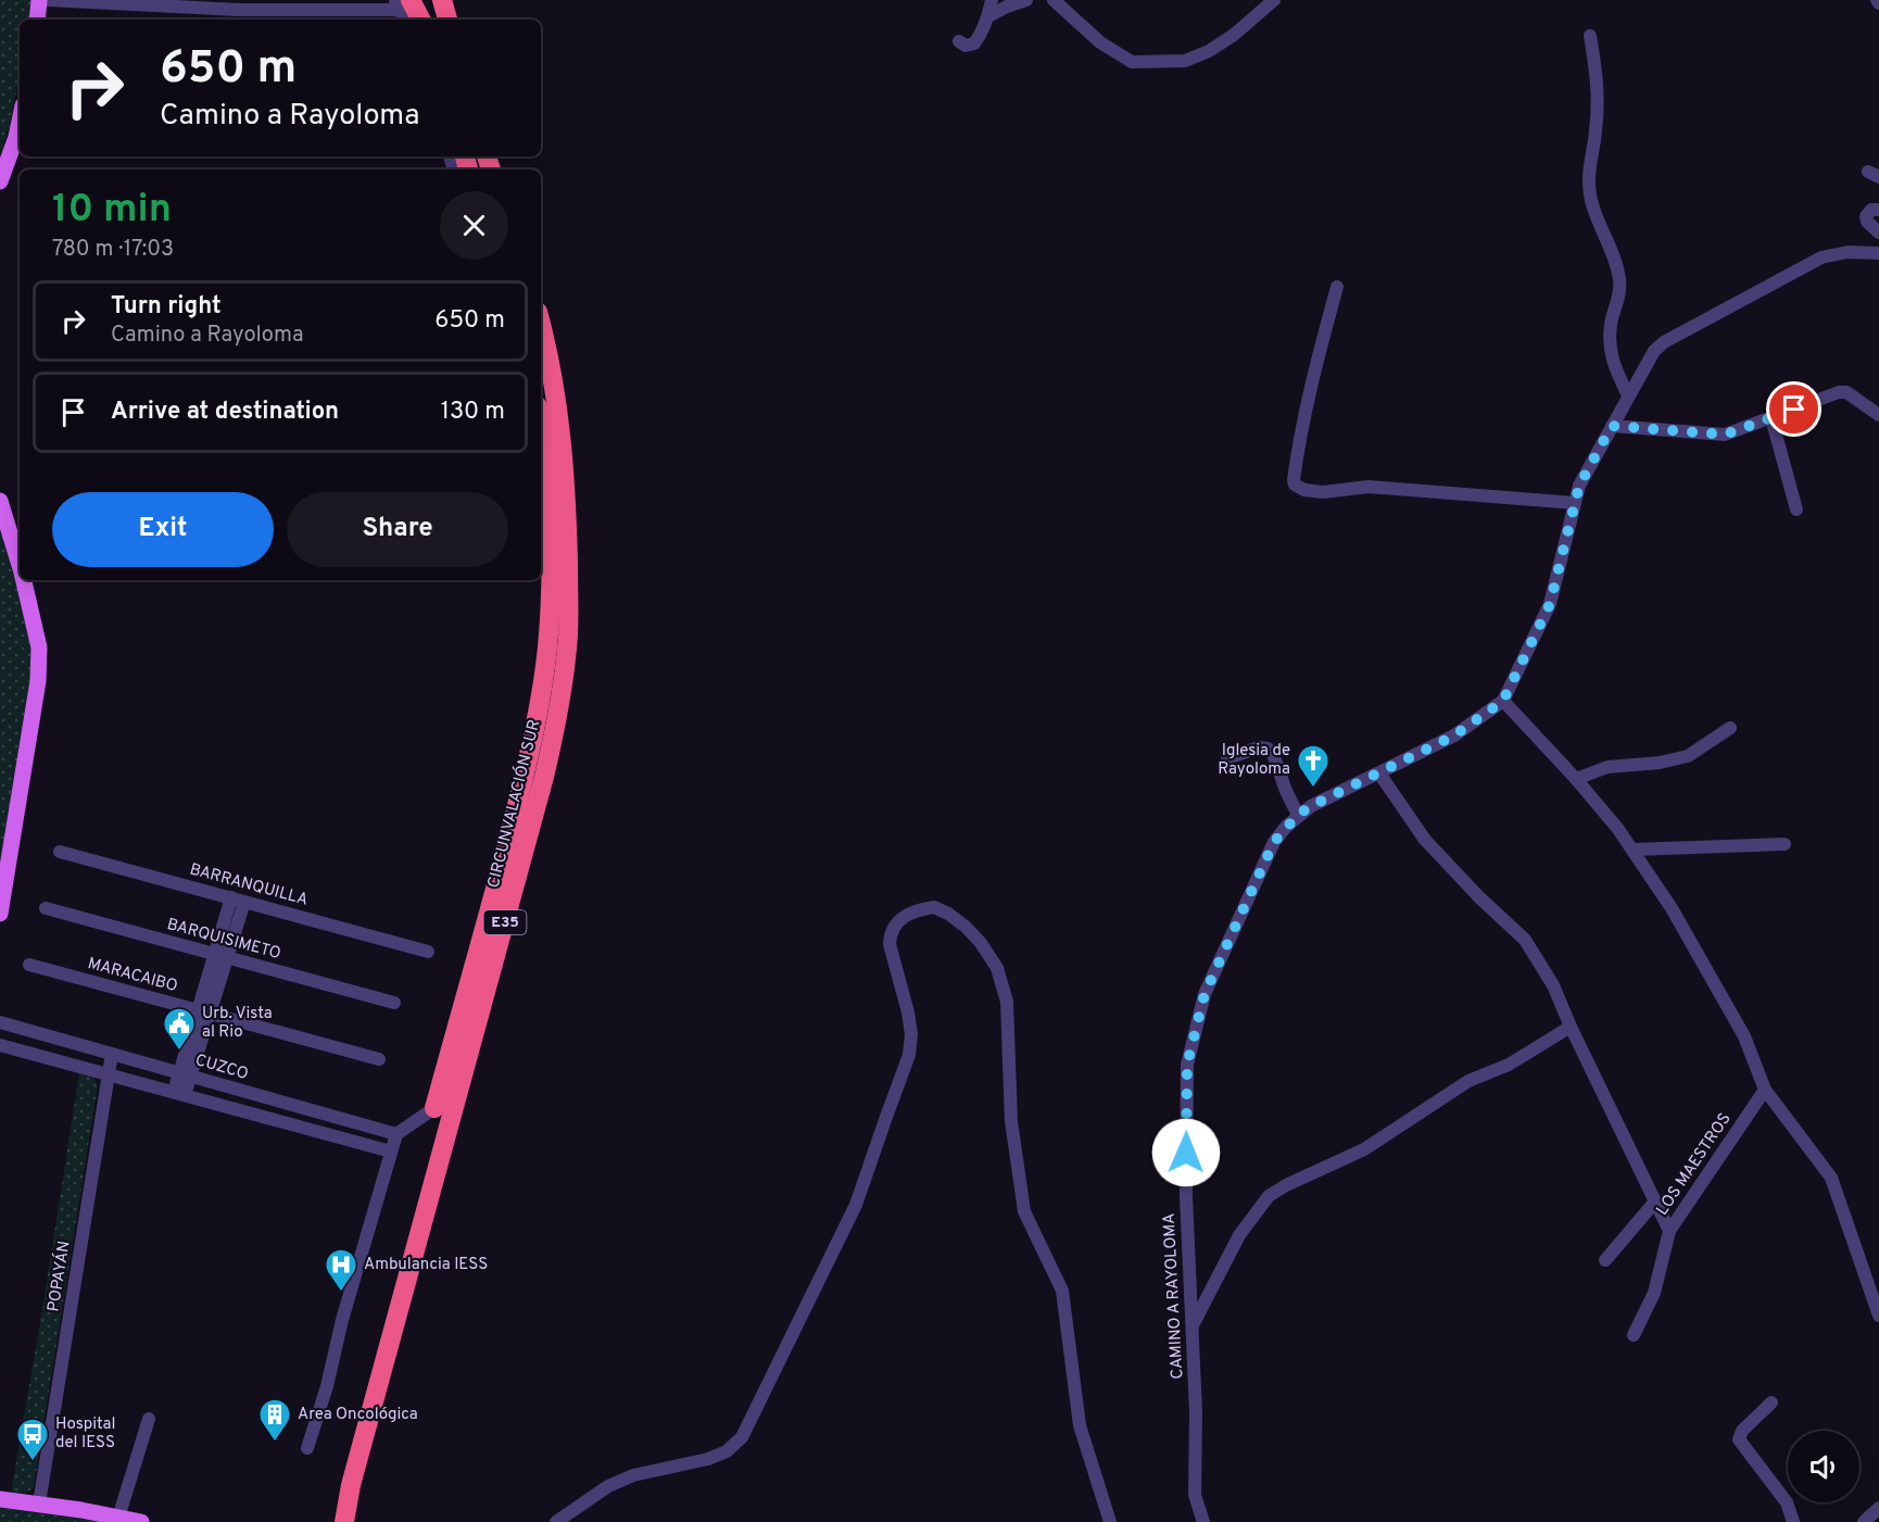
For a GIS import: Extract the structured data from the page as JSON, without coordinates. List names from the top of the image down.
{
  "streets": {
    "highway": ["CIRCUNVALACIÓN SUR", "E35"],
    "street": [
      "BARRANQUILLA",
      "BARQUISIMETO",
      "MARACAIBO",
      "CUZCO",
      "LOS MAESTROS",
      "POPAYÁN",
      "CAMINO A RAYOLOMA"
    ]
  },
  "crossings": [
    ["CUZCO", "POPAYÁN"]
  ],
  "places": {
    "church": ["Iglesia de Rayoloma"],
    "public building": ["Urb. Vista al Rio"],
    "hospital": ["Ambulancia IESS"],
    "building": ["Area Oncológica"],
    "bus stop": ["Hospital del IESS"]
  },
  "page": {
    "turn": ["650 m", "Camino a Rayoloma"],
    "heading": ["10 min", "780 m · 17:03"],
    "list": [
      {
        "name": "Turn right",
        "note": "Camino a Rayoloma",
        "value": "650 m"
      },
      {
        "name": "Arrive at destination",
        "value": "130 m"
      }
    ],
    "buttons": ["Exit", "Share"]
  }
}
